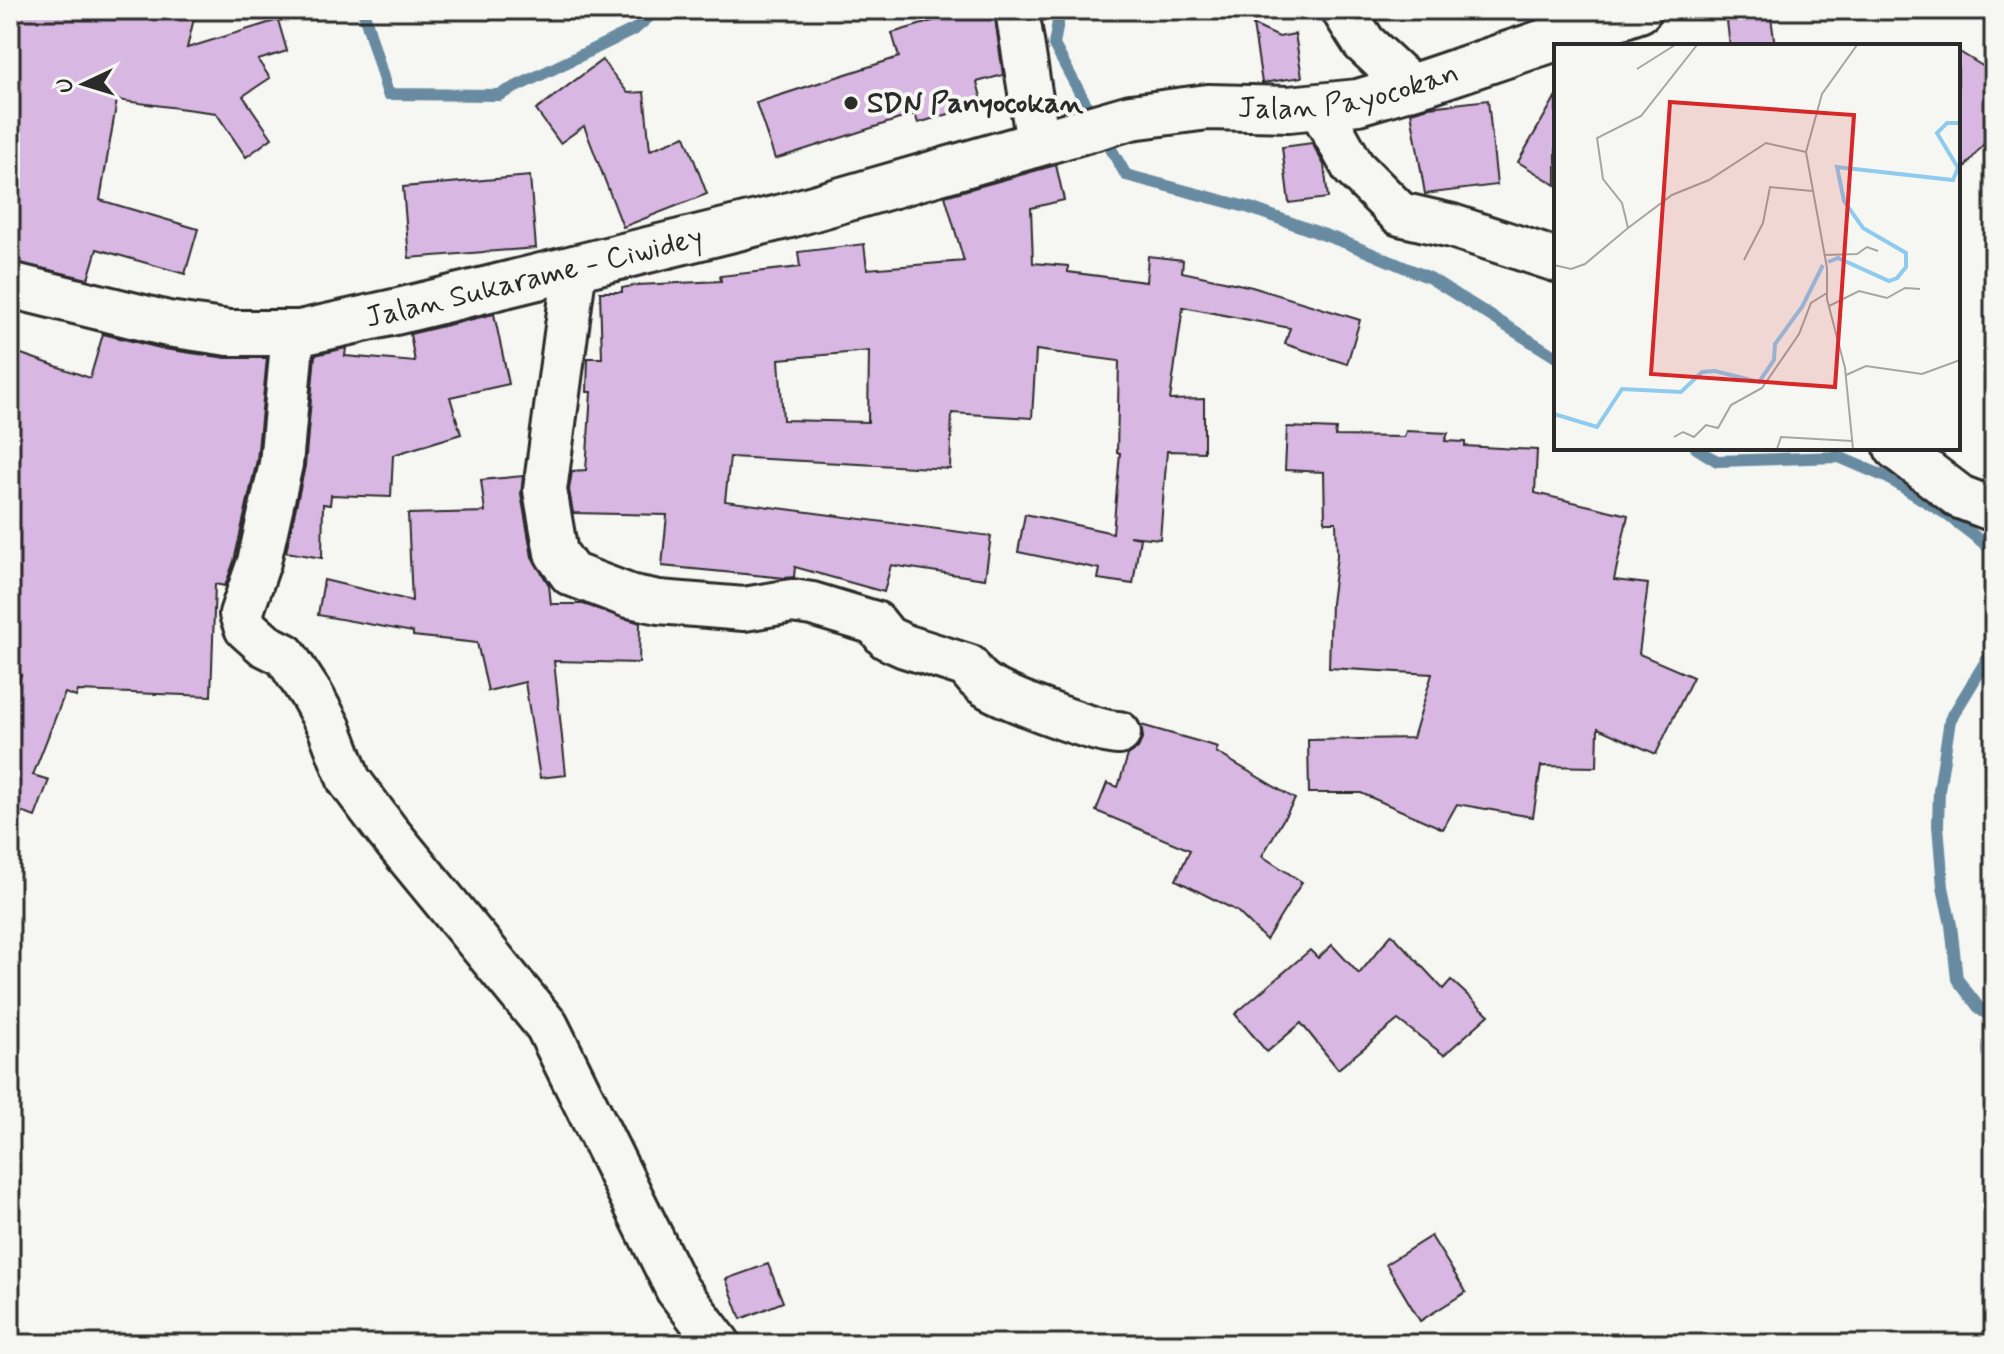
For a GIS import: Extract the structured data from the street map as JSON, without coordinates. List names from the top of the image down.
{
  "streets": {
    "street": ["Jalan Payocokan", "Jalan Sukarame - Ciwidey"]
  },
  "crossings": [
    ["Jalan Payocokan", "Jalan Sukarame - Ciwidey"]
  ],
  "places": ["SDN Panyocokan"],
  "north": "left"
}
